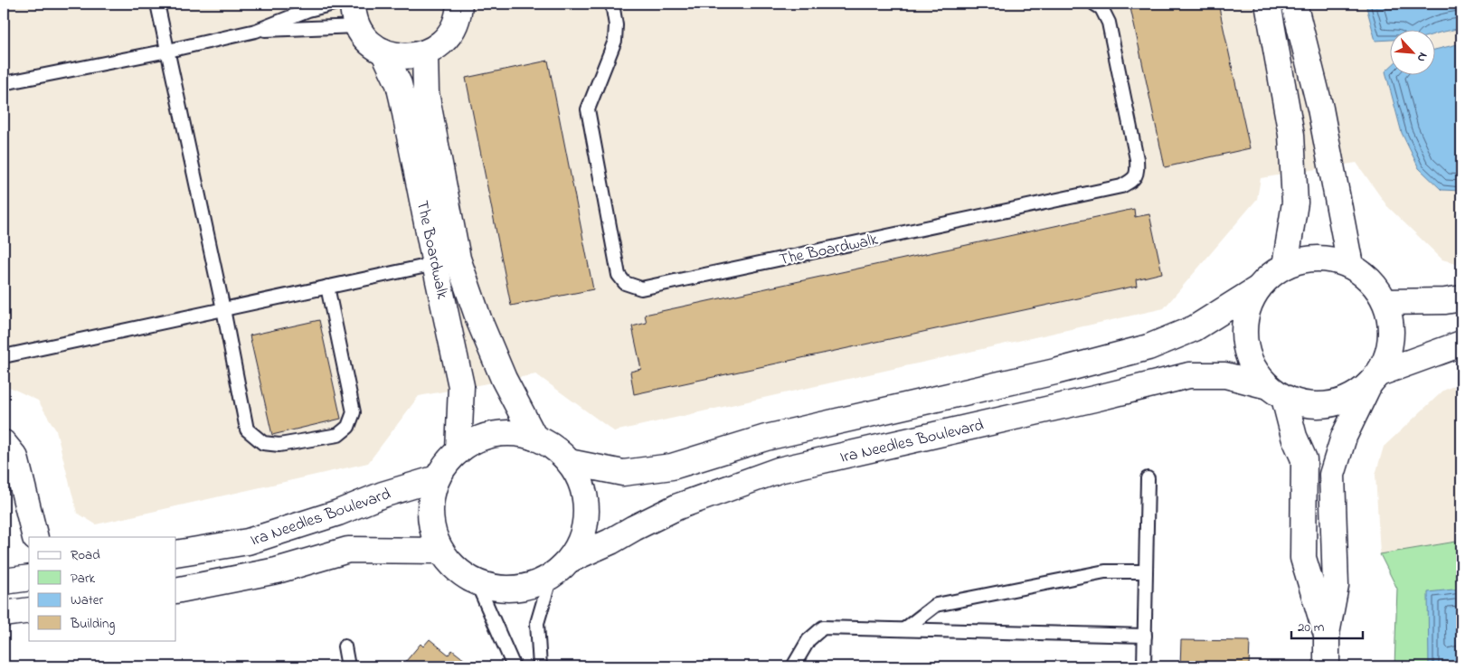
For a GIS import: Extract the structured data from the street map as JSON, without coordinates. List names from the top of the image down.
{
  "streets": {
    "main road": ["The Boardwalk", "Ira Needles Boulevard"]
  },
  "crossings": [
    ["The Boardwalk", "Ira Needles Boulevard"]
  ],
  "legend": [
    "Road",
    "Park",
    "Water",
    "Building"
  ],
  "scale_bar": "20 m",
  "north": "bottom right"
}
